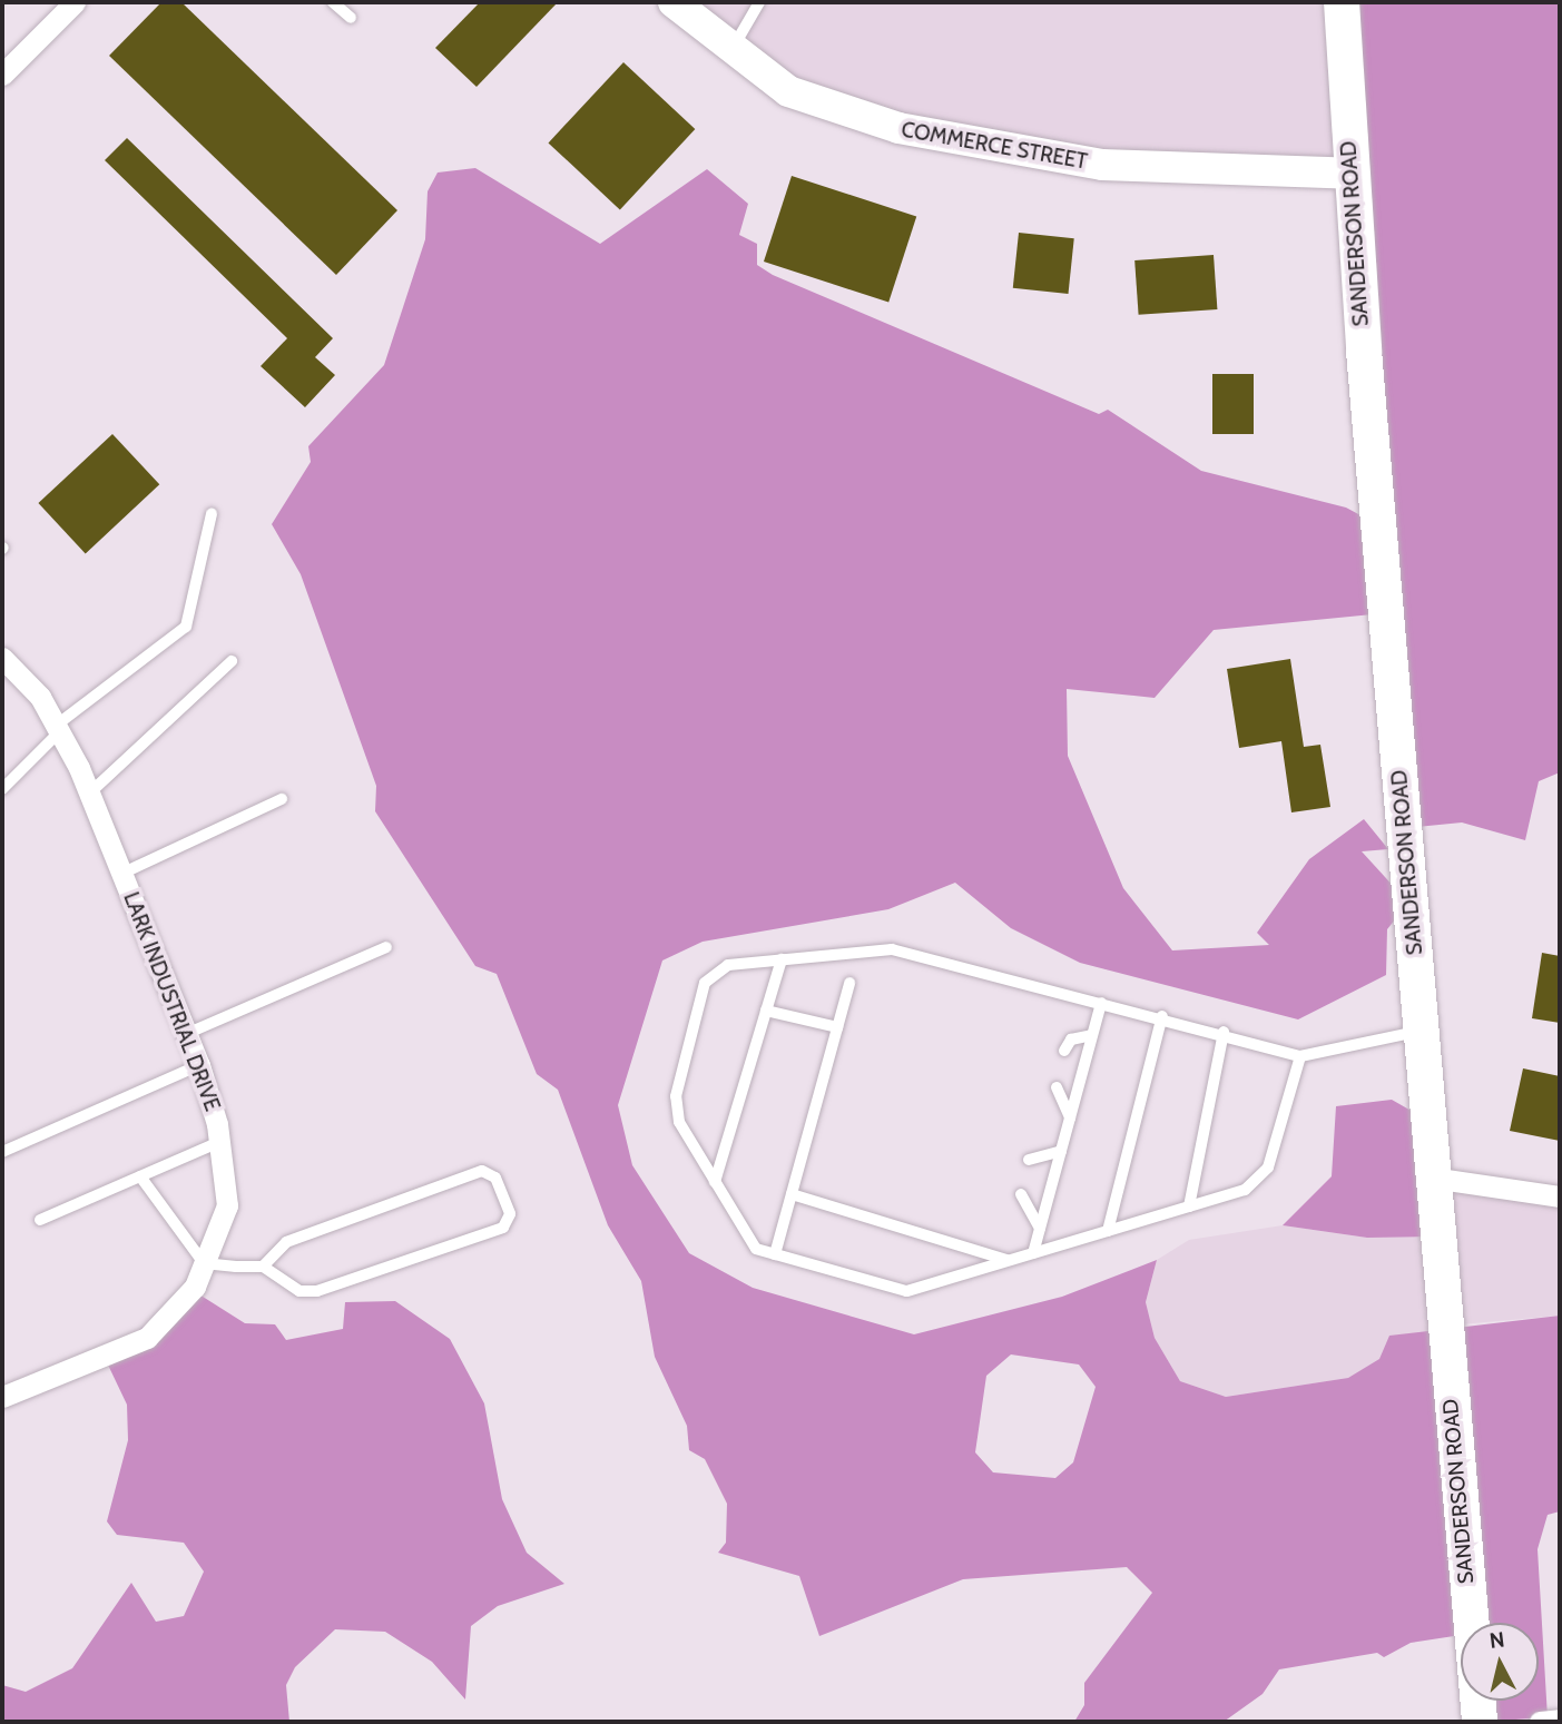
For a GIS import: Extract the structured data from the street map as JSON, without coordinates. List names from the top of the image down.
{
  "streets": {
    "main road": ["SANDERSON ROAD"],
    "street": ["COMMERCE STREET", "LARK INDUSTRIAL DRIVE"]
  },
  "crossings": [
    ["COMMERCE STREET", "SANDERSON ROAD"]
  ],
  "north": "top"
}
